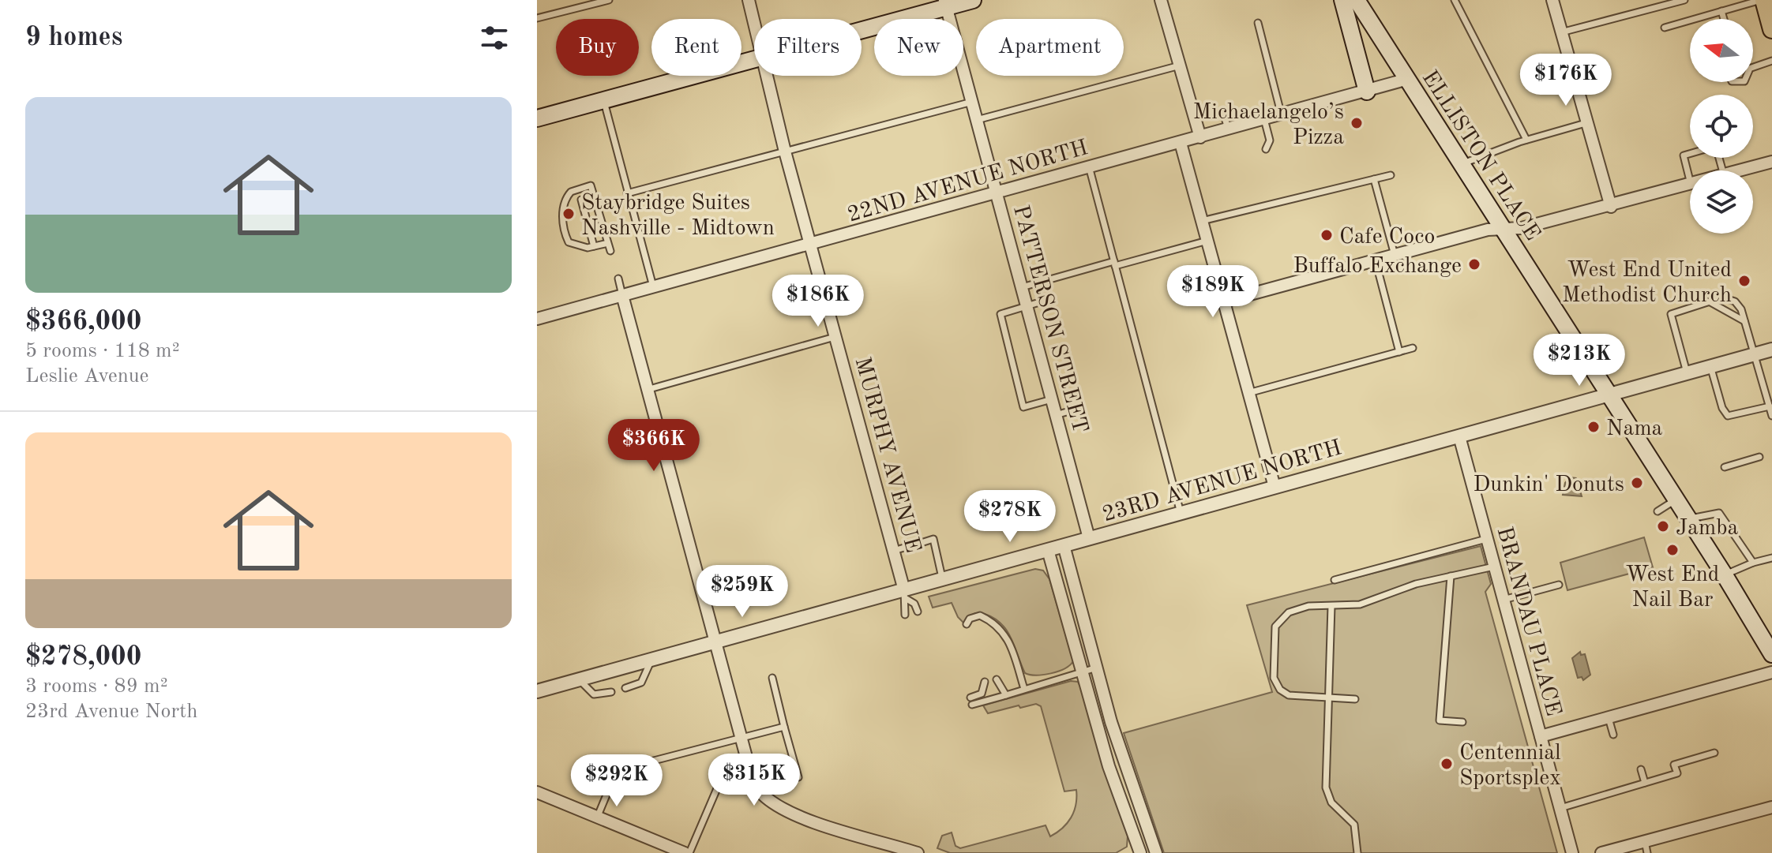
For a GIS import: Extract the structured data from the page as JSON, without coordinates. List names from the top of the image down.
{
  "streets": {
    "main road": ["ELLISTON PLACE"],
    "street": [
      "22ND AVENUE NORTH",
      "PATTERSON STREET",
      "MURPHY AVENUE",
      "23RD AVENUE NORTH",
      "BRANDAU PLACE"
    ]
  },
  "crossings": [
    ["ELLISTON PLACE", "22ND AVENUE NORTH"],
    ["ELLISTON PLACE", "23RD AVENUE NORTH"],
    ["22ND AVENUE NORTH", "PATTERSON STREET"],
    ["22ND AVENUE NORTH", "MURPHY AVENUE"],
    ["PATTERSON STREET", "23RD AVENUE NORTH"],
    ["MURPHY AVENUE", "23RD AVENUE NORTH"],
    ["23RD AVENUE NORTH", "BRANDAU PLACE"]
  ],
  "places": [
    "Michaelangelo’s Pizza",
    "Staybridge Suites Nashville - Midtown",
    "Cafe Coco",
    "Buffalo Exchange",
    "West End United Methodist Church",
    "Nama",
    "Dunkin' Donuts",
    "Jamba",
    "West End Nail Bar",
    "Centennial Sportsplex"
  ],
  "north": "left",
  "page": {
    "heading": "9 homes",
    "chip": [
      "Buy",
      "Rent",
      "Filters",
      "New",
      "Apartment"
    ],
    "price": [
      "$176K",
      "$189K",
      "$186K",
      "$213K",
      "$366K",
      "$278K",
      "$259K",
      "$315K",
      "$292K"
    ],
    "list": [
      {
        "name": "$366,000",
        "note": "5 rooms · 118 m² · Leslie Avenue"
      },
      {
        "name": "$278,000",
        "note": "3 rooms · 89 m² · 23rd Avenue North"
      }
    ]
  }
}
